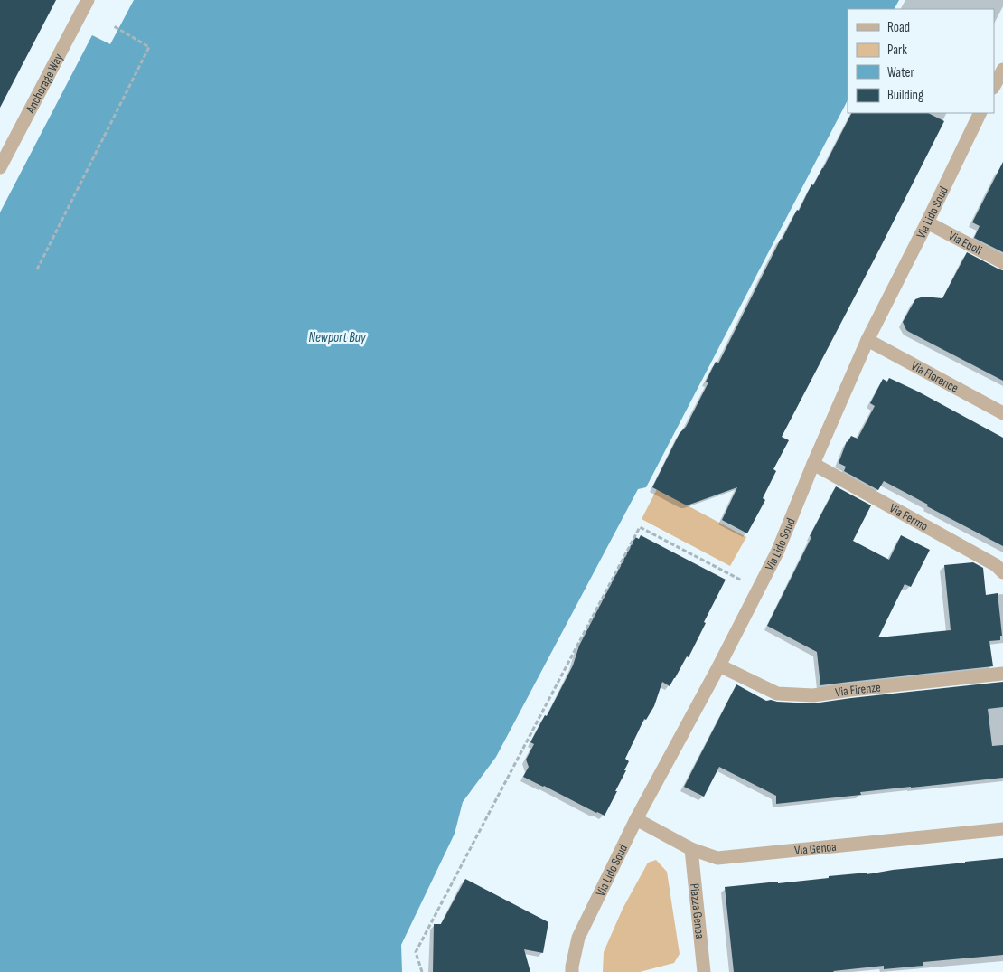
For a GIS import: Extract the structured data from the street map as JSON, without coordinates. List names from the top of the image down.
{
  "streets": {
    "street": [
      "Anchorage Way",
      "Via Lido Soud",
      "Via Eboli",
      "Via Florence",
      "Via Fermo",
      "Via Firenze",
      "Via Genoa",
      "Piazza Genoa"
    ]
  },
  "crossings": [
    ["Via Lido Soud", "Via Eboli"],
    ["Via Lido Soud", "Via Florence"],
    ["Via Lido Soud", "Via Fermo"],
    ["Via Lido Soud", "Via Firenze"],
    ["Via Lido Soud", "Via Genoa"],
    ["Via Genoa", "Piazza Genoa"]
  ],
  "water": ["Newport Bay"],
  "legend": [
    "Road",
    "Park",
    "Water",
    "Building"
  ]
}
